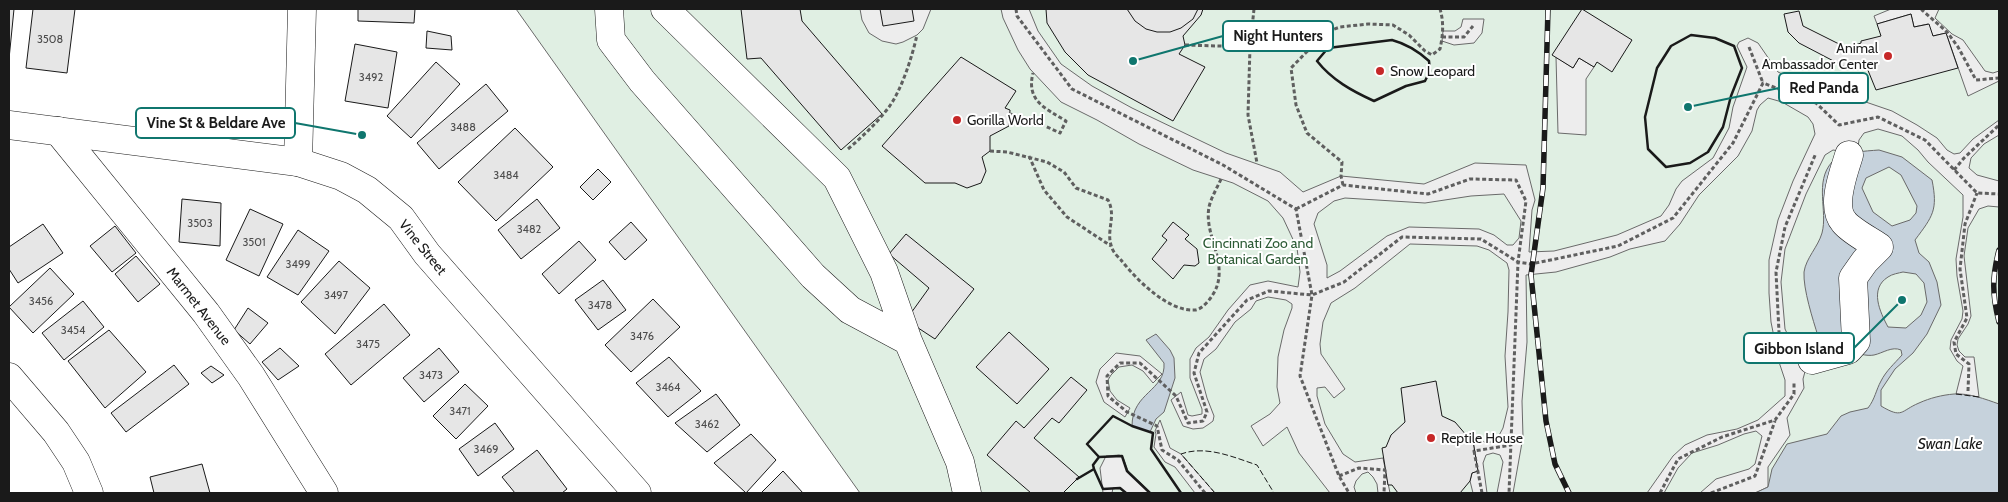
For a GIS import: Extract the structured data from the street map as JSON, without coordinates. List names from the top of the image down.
{
  "streets": {
    "main road": ["Vine Street", "Marmet Avenue"]
  },
  "crossings": [
    ["Vine Street", "Marmet Avenue"]
  ],
  "water": ["Swan Lake"],
  "parks": ["Cincinnati Zoo and Botanical Garden"],
  "places": [
    "Animal Ambassador Center",
    "Night Hunters",
    "Snow Leopard",
    "Red Panda",
    "Gorilla World",
    "Vine St & Beldare Ave",
    "Gibbon Island",
    "Reptile House"
  ],
  "house_numbers": [
    "3508",
    "3492",
    "3488",
    "3484",
    "3503",
    "3482",
    "3501",
    "3499",
    "3497",
    "3456",
    "3478",
    "3454",
    "3476",
    "3475",
    "3473",
    "3464",
    "3471",
    "3462",
    "3469"
  ]
}
